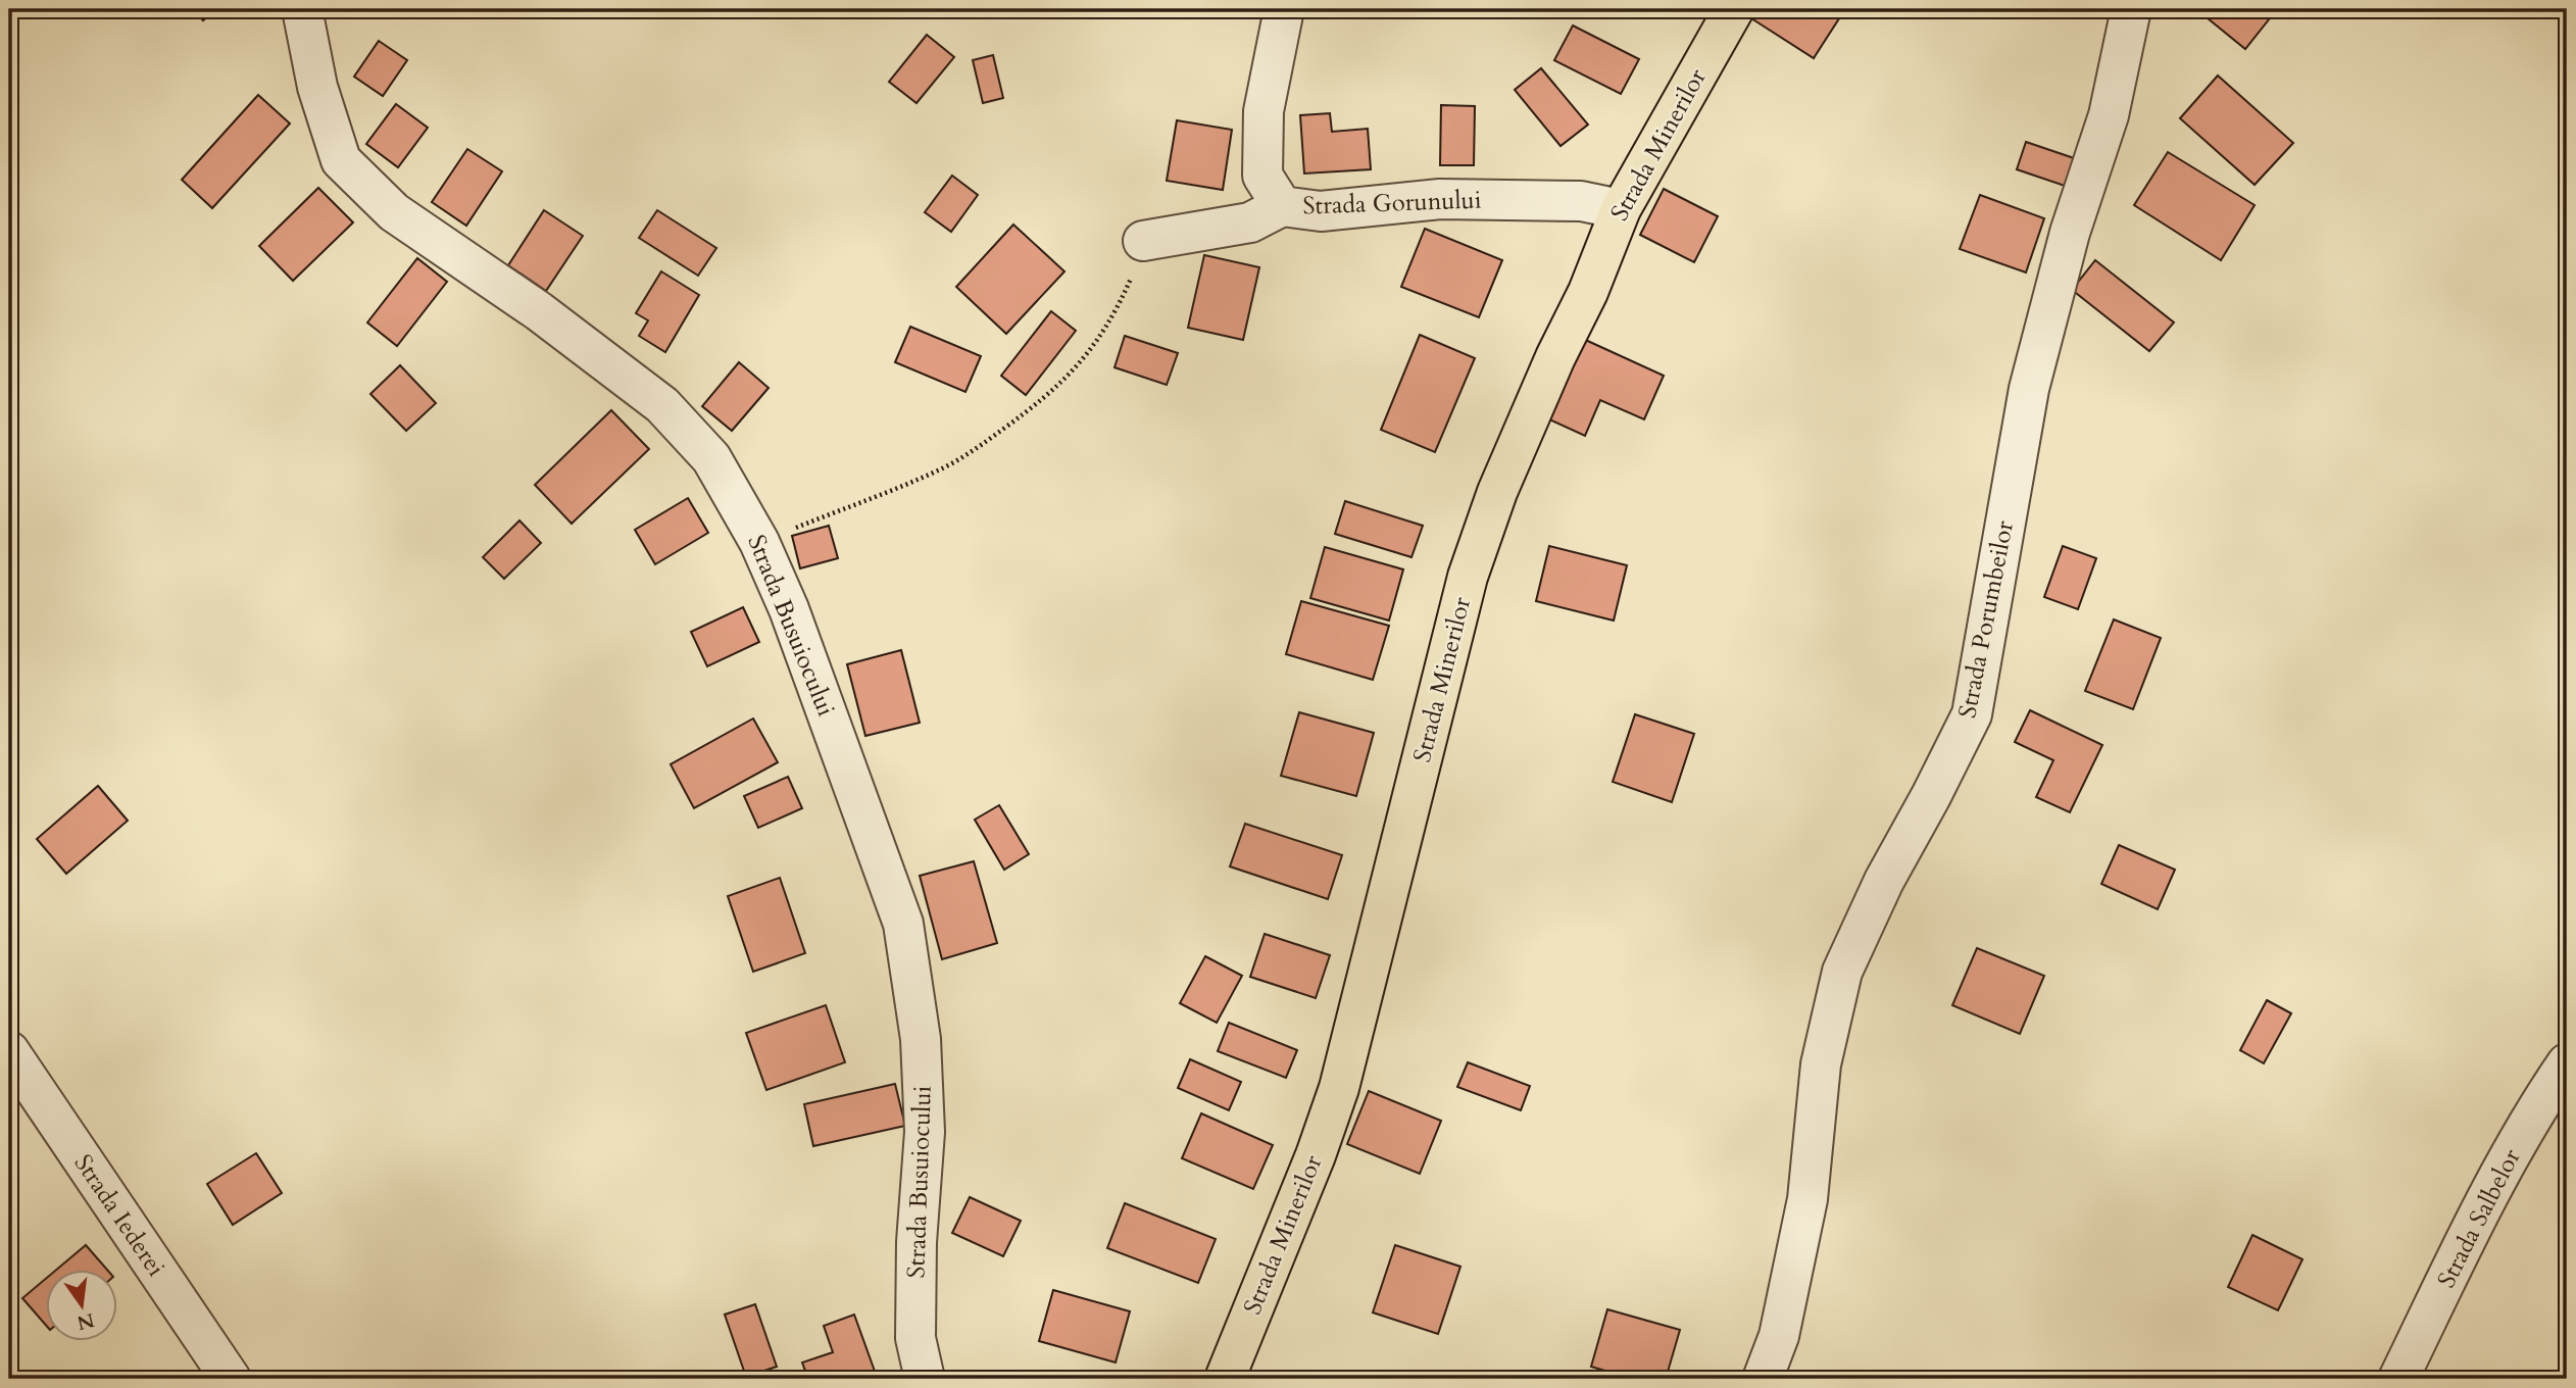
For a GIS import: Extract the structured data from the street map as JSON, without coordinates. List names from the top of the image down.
{
  "streets": {
    "main road": ["Strada Minerilor"],
    "street": [
      "Strada Gorunului",
      "Strada Porumbeilor",
      "Strada Busuiocului",
      "Strada Iederei",
      "Strada Salbelor"
    ]
  },
  "crossings": [
    ["Strada Minerilor", "Strada Gorunului"]
  ],
  "north": "bottom"
}
